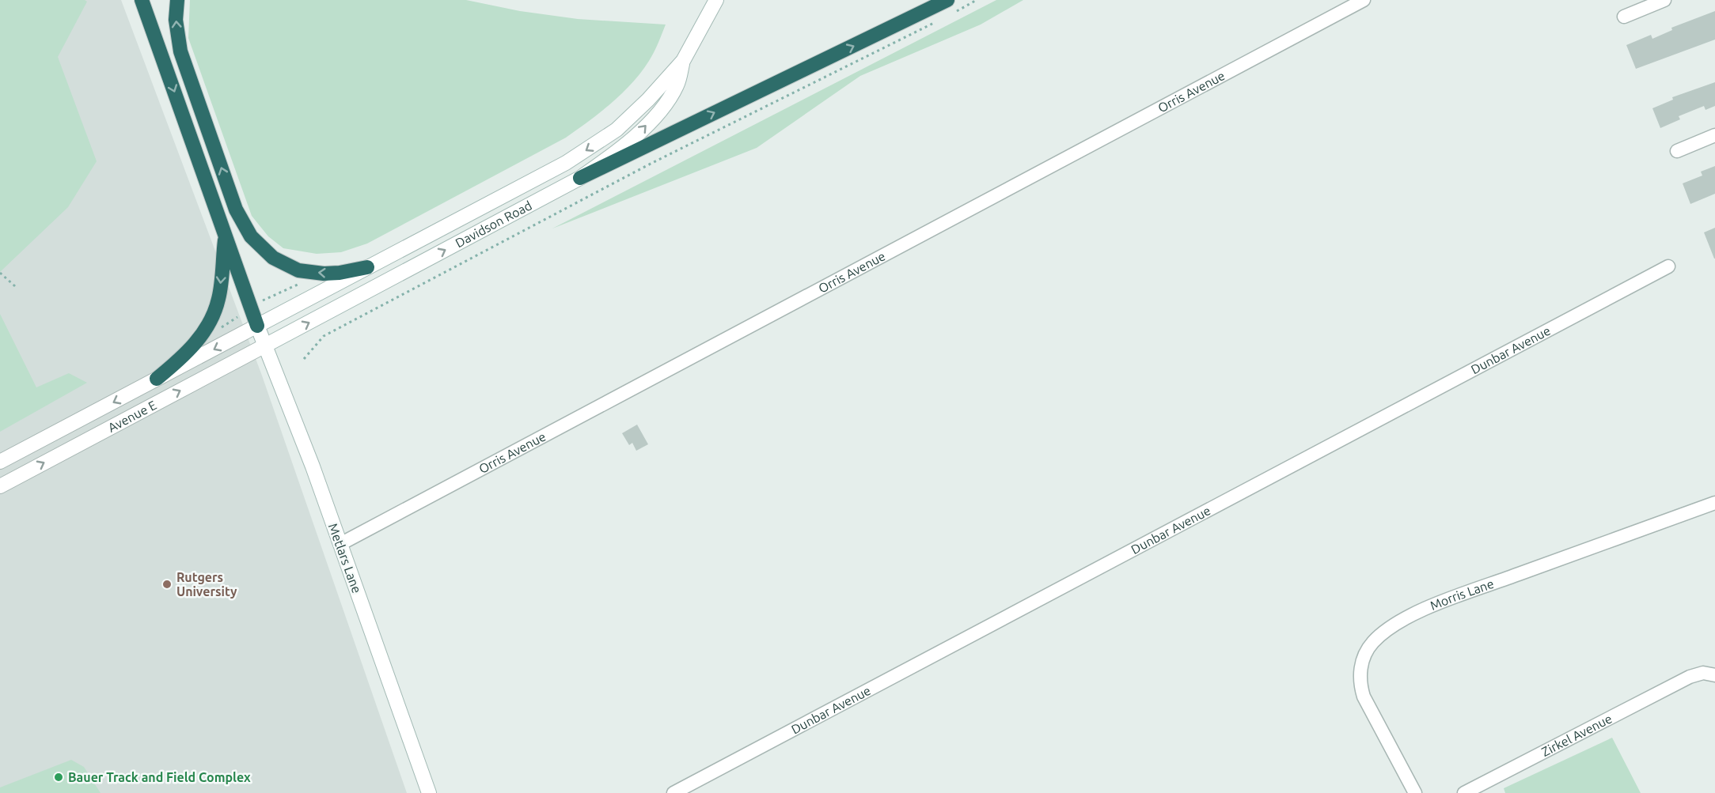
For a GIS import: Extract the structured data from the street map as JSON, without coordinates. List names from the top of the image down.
{
  "streets": {
    "main road": ["Davidson Road", "Avenue E", "Metlars Lane"],
    "street": [
      "Orris Avenue",
      "Dunbar Avenue",
      "Morris Lane",
      "Zirkel Avenue"
    ]
  },
  "crossings": [
    ["Orris Avenue", "Metlars Lane"],
    ["Davidson Road", "Avenue E"],
    ["Davidson Road", "Metlars Lane"],
    ["Avenue E", "Metlars Lane"]
  ],
  "places": ["Rutgers University", "Bauer Track and Field Complex"]
}
